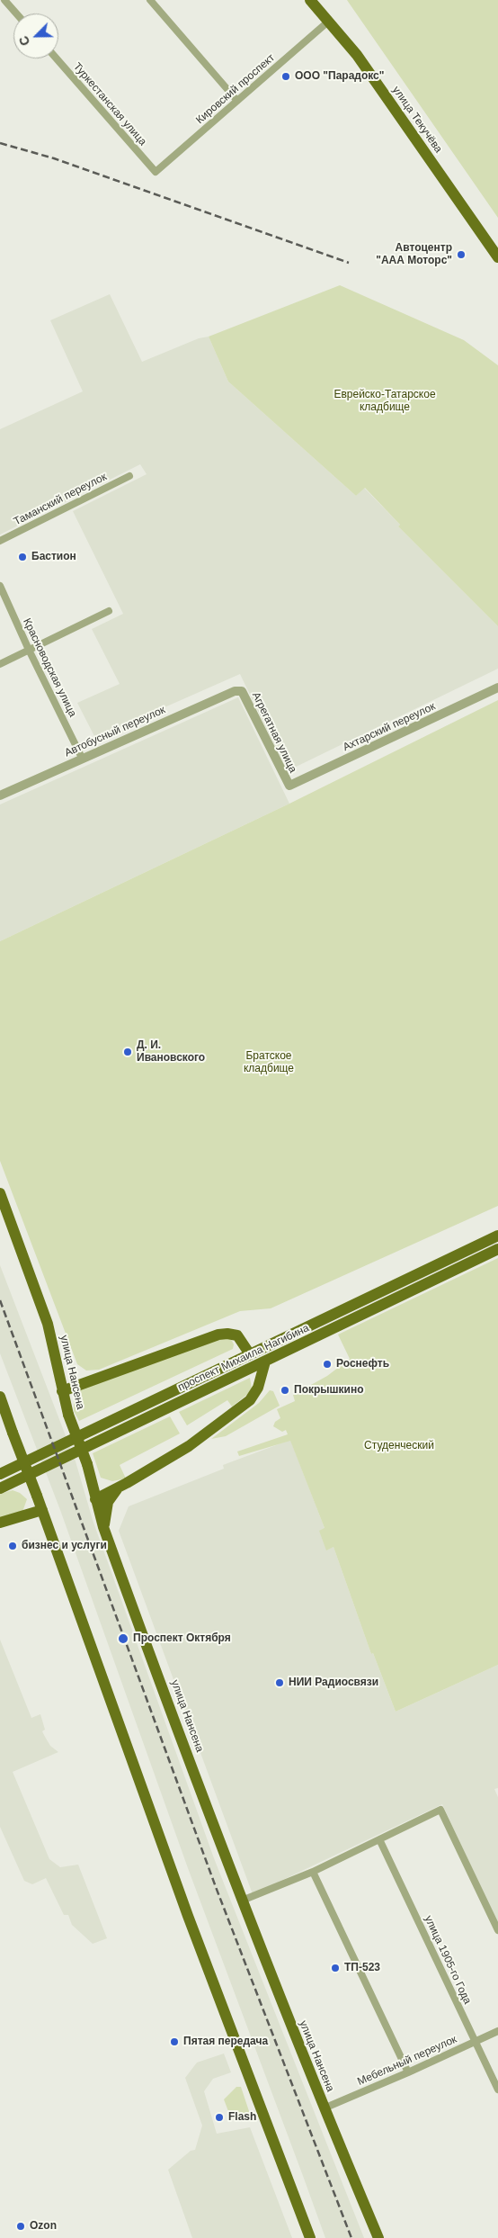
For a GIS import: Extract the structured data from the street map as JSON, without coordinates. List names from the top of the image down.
{
  "streets": {
    "main road": ["улица Текучёва", "проспект Михаила Нагибина", "улица Нансена"],
    "street": [
      "Кировский проспект",
      "Туркестанская улица",
      "Таманский переулок",
      "Красноводская улица",
      "Ахтарский переулок",
      "Автобусный переулок",
      "Агрегатная улица",
      "улица 1905-го Года",
      "Мебельный переулок"
    ]
  },
  "crossings": [
    ["Кировский проспект", "Туркестанская улица"],
    ["Кировский проспект", "улица Текучёва"],
    ["Красноводская улица", "Автобусный переулок"],
    ["Ахтарский переулок", "Агрегатная улица"],
    ["Автобусный переулок", "Агрегатная улица"],
    ["улица Нансена", "Мебельный переулок"],
    ["улица 1905-го Года", "Мебельный переулок"]
  ],
  "parks": ["Еврейско-Татарское кладбище", "Братское кладбище", "Студенческий"],
  "places": [
    "ООО \"Парадокс\"",
    "Автоцентр \"ААА Моторс\"",
    "Бастион",
    "Д. И. Ивановского",
    "Роснефть",
    "Покрышкино",
    "бизнес и услуги",
    "Проспект Октября",
    "НИИ Радиосвязи",
    "ТП-523",
    "Пятая передача",
    "Flash",
    "Ozon"
  ],
  "north": "bottom left"
}
